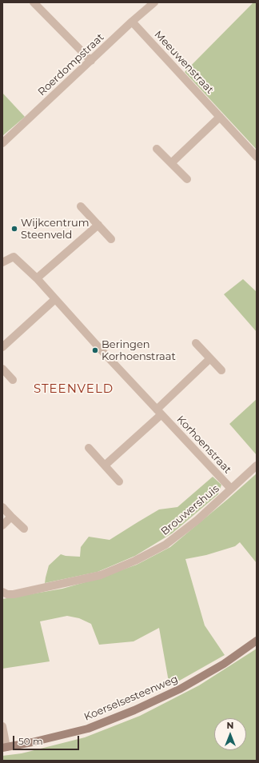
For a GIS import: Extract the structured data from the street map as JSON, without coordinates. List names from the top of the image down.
{
  "streets": {
    "street": [
      "Meeuwenstraat",
      "Roerdompstraat",
      "Korhoenstraat",
      "Brouwershuis",
      "Koerselsesteenweg"
    ]
  },
  "crossings": [
    ["Meeuwenstraat", "Roerdompstraat"],
    ["Korhoenstraat", "Brouwershuis"]
  ],
  "districts": ["STEENVELD"],
  "places": ["Wijkcentrum Steenveld", "Beringen Korhoenstraat"],
  "scale_bar": "50 m",
  "north": "top"
}
